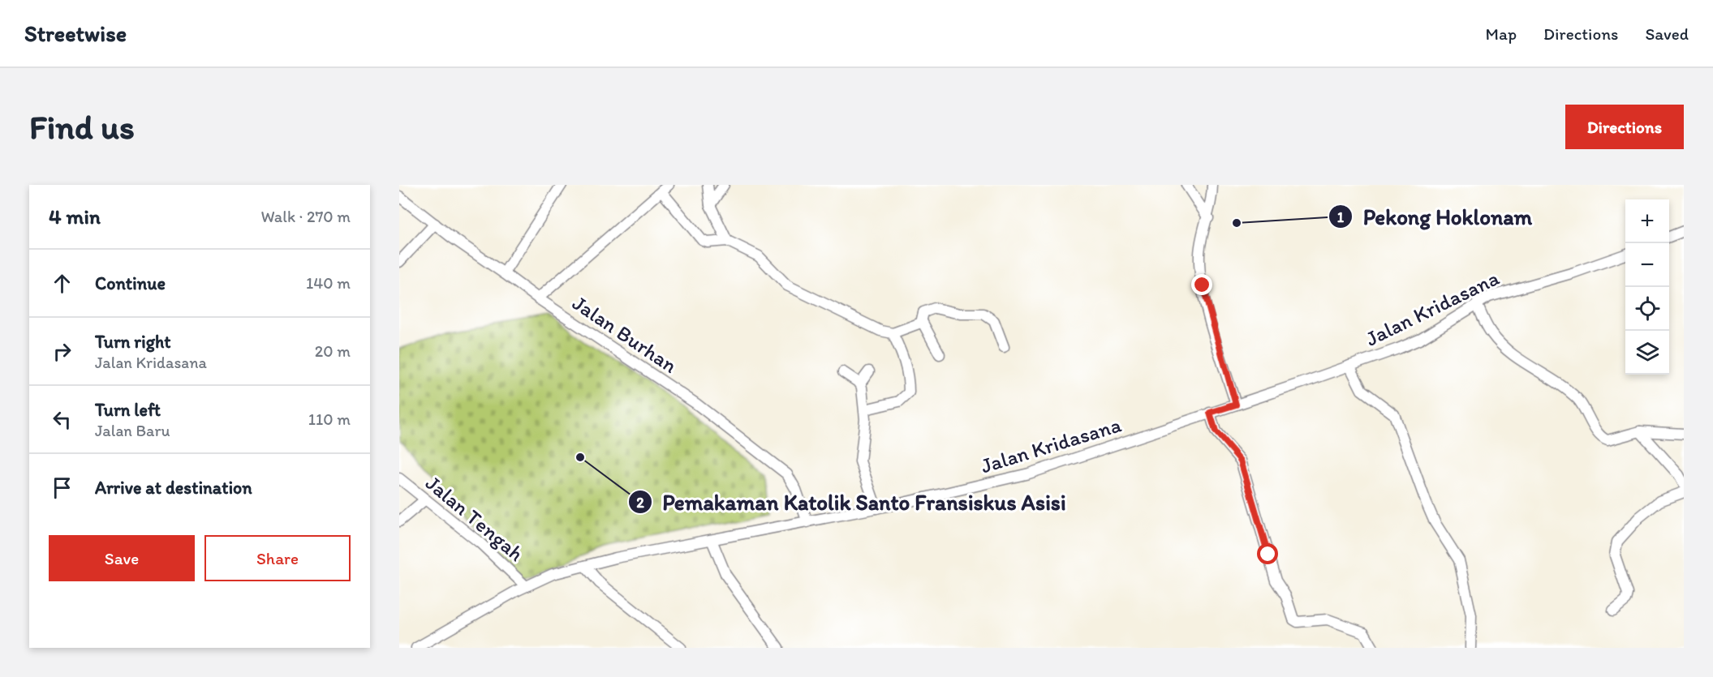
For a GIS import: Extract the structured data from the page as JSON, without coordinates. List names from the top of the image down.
{
  "streets": {
    "street": ["Jalan Kridasana", "Jalan Burhan", "Jalan Tengah"]
  },
  "crossings": [
    ["Jalan Kridasana", "Jalan Burhan"],
    ["Jalan Kridasana", "Jalan Tengah"]
  ],
  "places": ["Pekong Hoklonam", "Pemakaman Katolik Santo Fransiskus Asisi"],
  "page": {
    "header": "Streetwise",
    "nav": ["Map", "Directions", "Saved"],
    "buttons": [
      "Directions",
      ["Save", "Share"]
    ],
    "title": "Find us",
    "heading": ["4 min", "Walk · 270 m"],
    "map_buttons": ["+", "−"],
    "list": [
      ["Continue", "140 m"],
      ["Turn right", "Jalan Kridasana", "20 m"],
      ["Turn left", "Jalan Baru", "110 m"],
      "Arrive at destination"
    ]
  }
}
